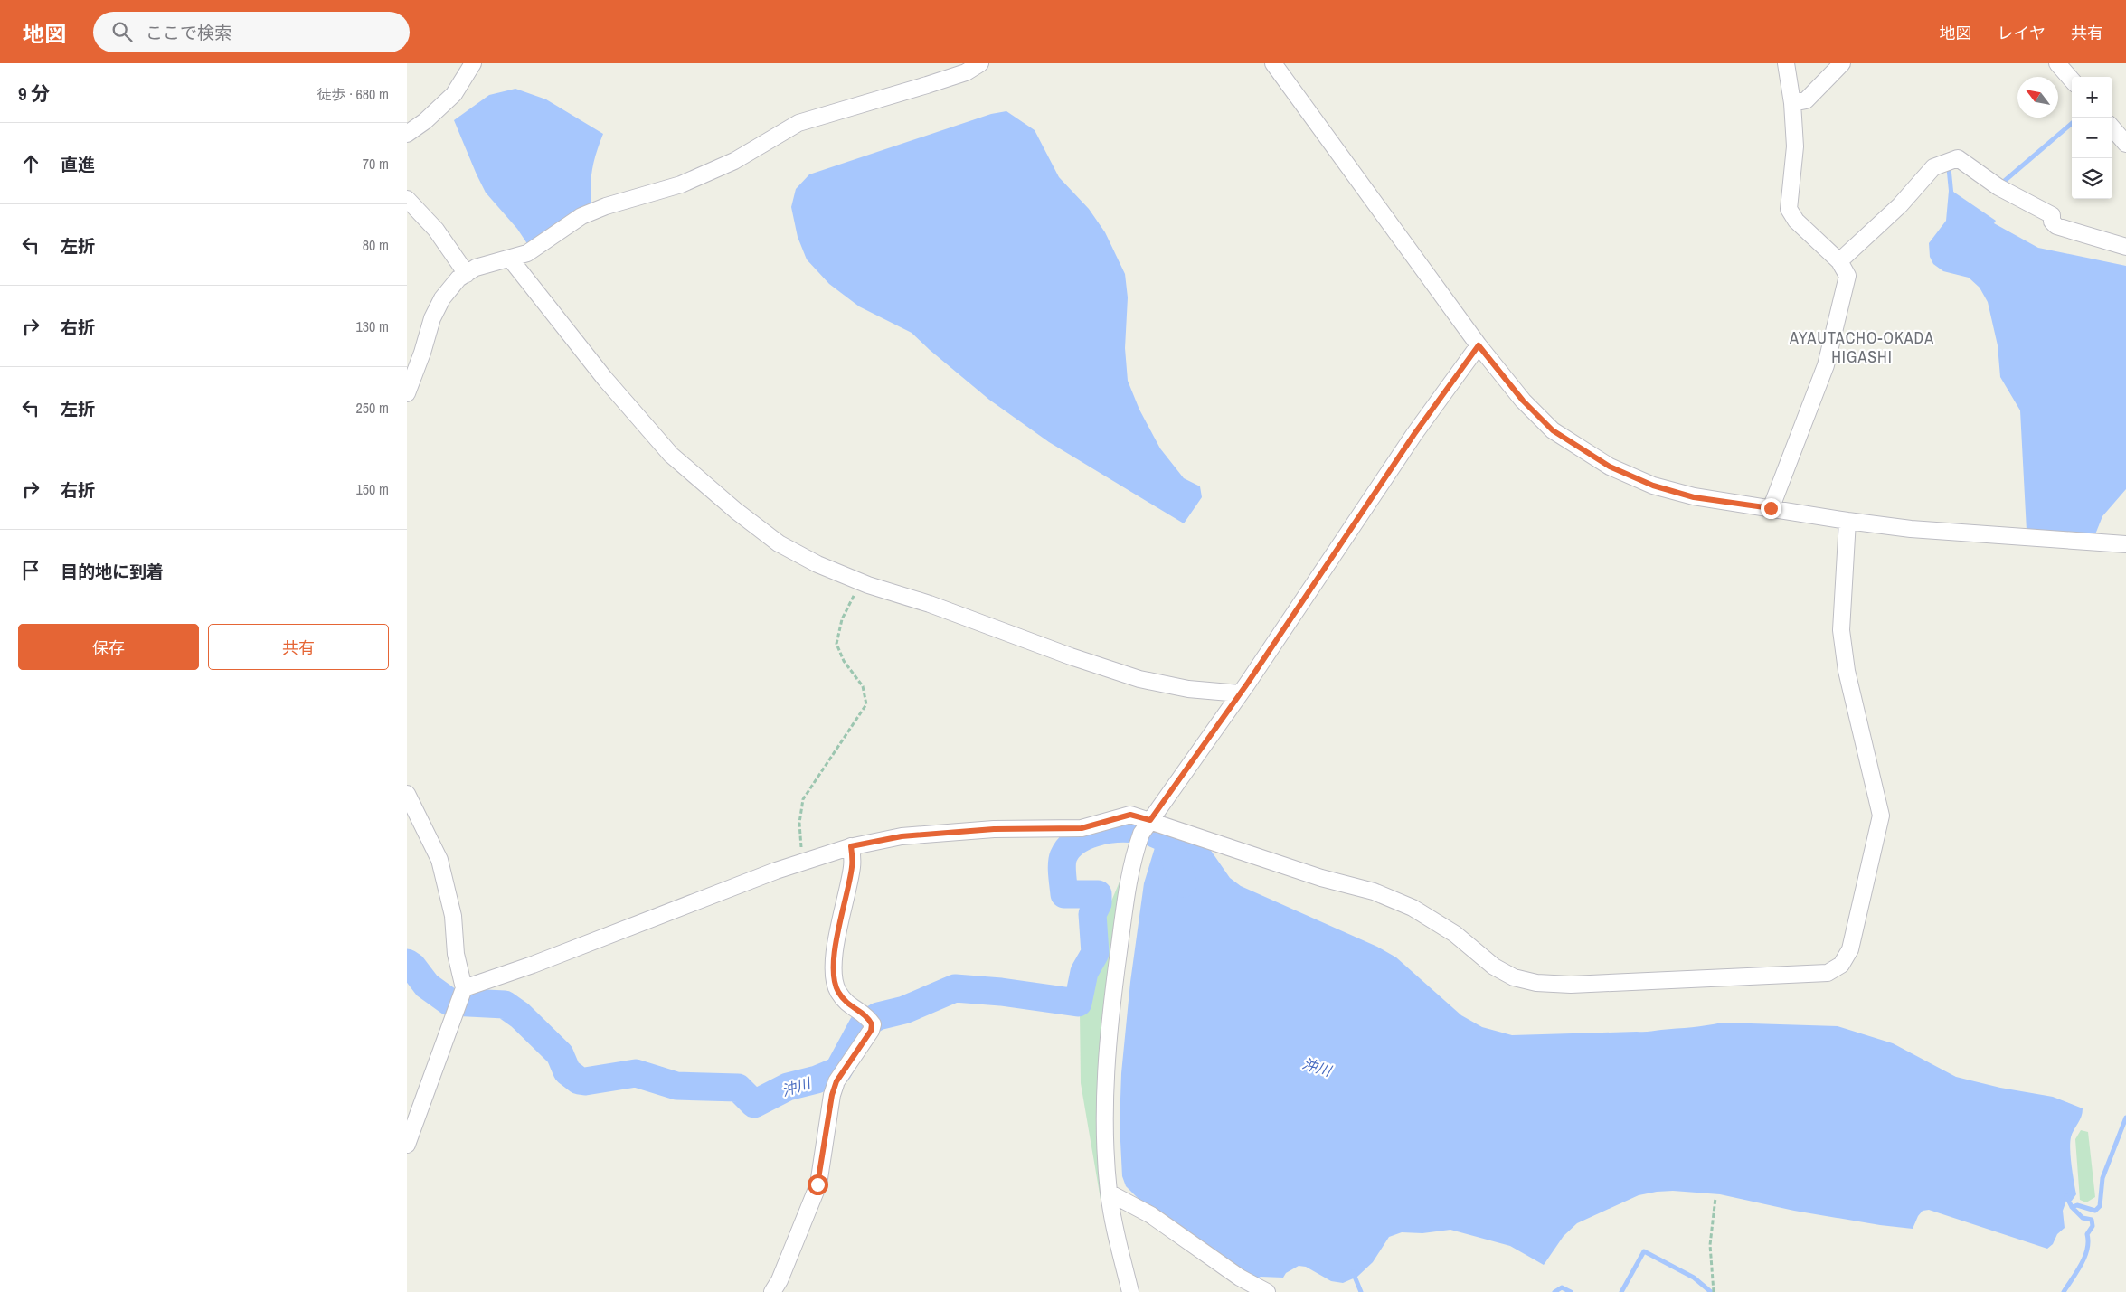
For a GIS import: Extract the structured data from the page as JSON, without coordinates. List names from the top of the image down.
{
  "districts": ["AYAUTACHO-OKADA HIGASHI"],
  "water": ["沖川"],
  "north": "top left",
  "page": {
    "header": "地図",
    "search": "ここで検索",
    "nav": ["地図", "レイヤ", "共有"],
    "heading": ["9 分", "徒歩 · 680 m"],
    "map_buttons": ["+", "−"],
    "list": [
      ["直進", "70 m"],
      ["左折", "80 m"],
      ["右折", "130 m"],
      ["左折", "250 m"],
      ["右折", "150 m"],
      "目的地に到着"
    ],
    "buttons": ["保存", "共有"]
  }
}
